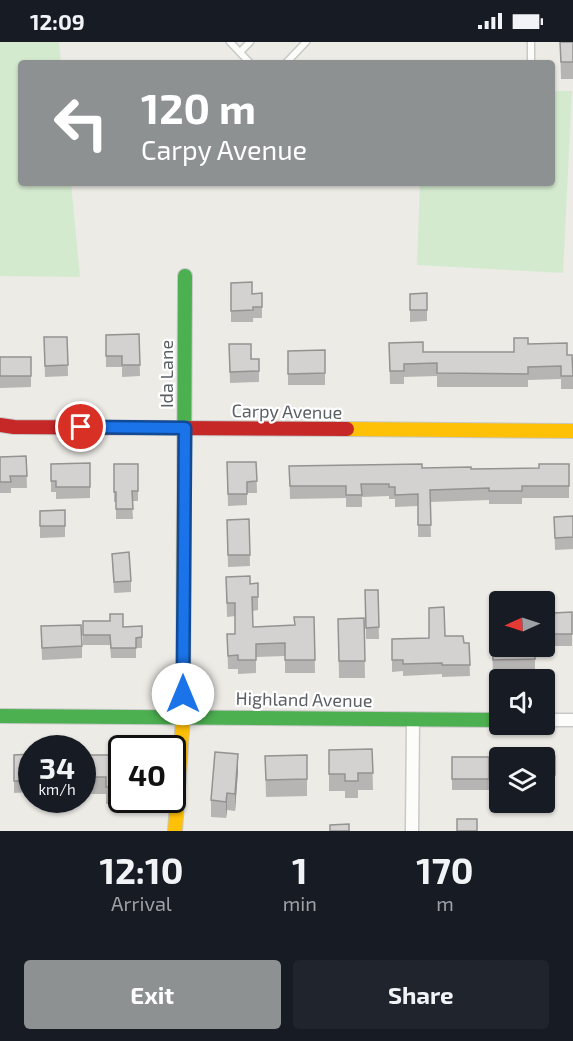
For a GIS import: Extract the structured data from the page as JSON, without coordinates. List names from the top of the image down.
{
  "streets": {
    "street": ["Ida Lane", "Carpy Avenue", "Highland Avenue"]
  },
  "crossings": [
    ["Ida Lane", "Carpy Avenue"],
    ["Ida Lane", "Highland Avenue"]
  ],
  "north": "left",
  "page": {
    "status": "12:09",
    "turn": ["120 m", "Carpy Avenue"],
    "speed": "34 km/h",
    "limit": "40",
    "eta": [
      "12:10",
      "Arrival",
      "1",
      "min",
      "170",
      "m"
    ],
    "buttons": ["Exit", "Share"]
  }
}
